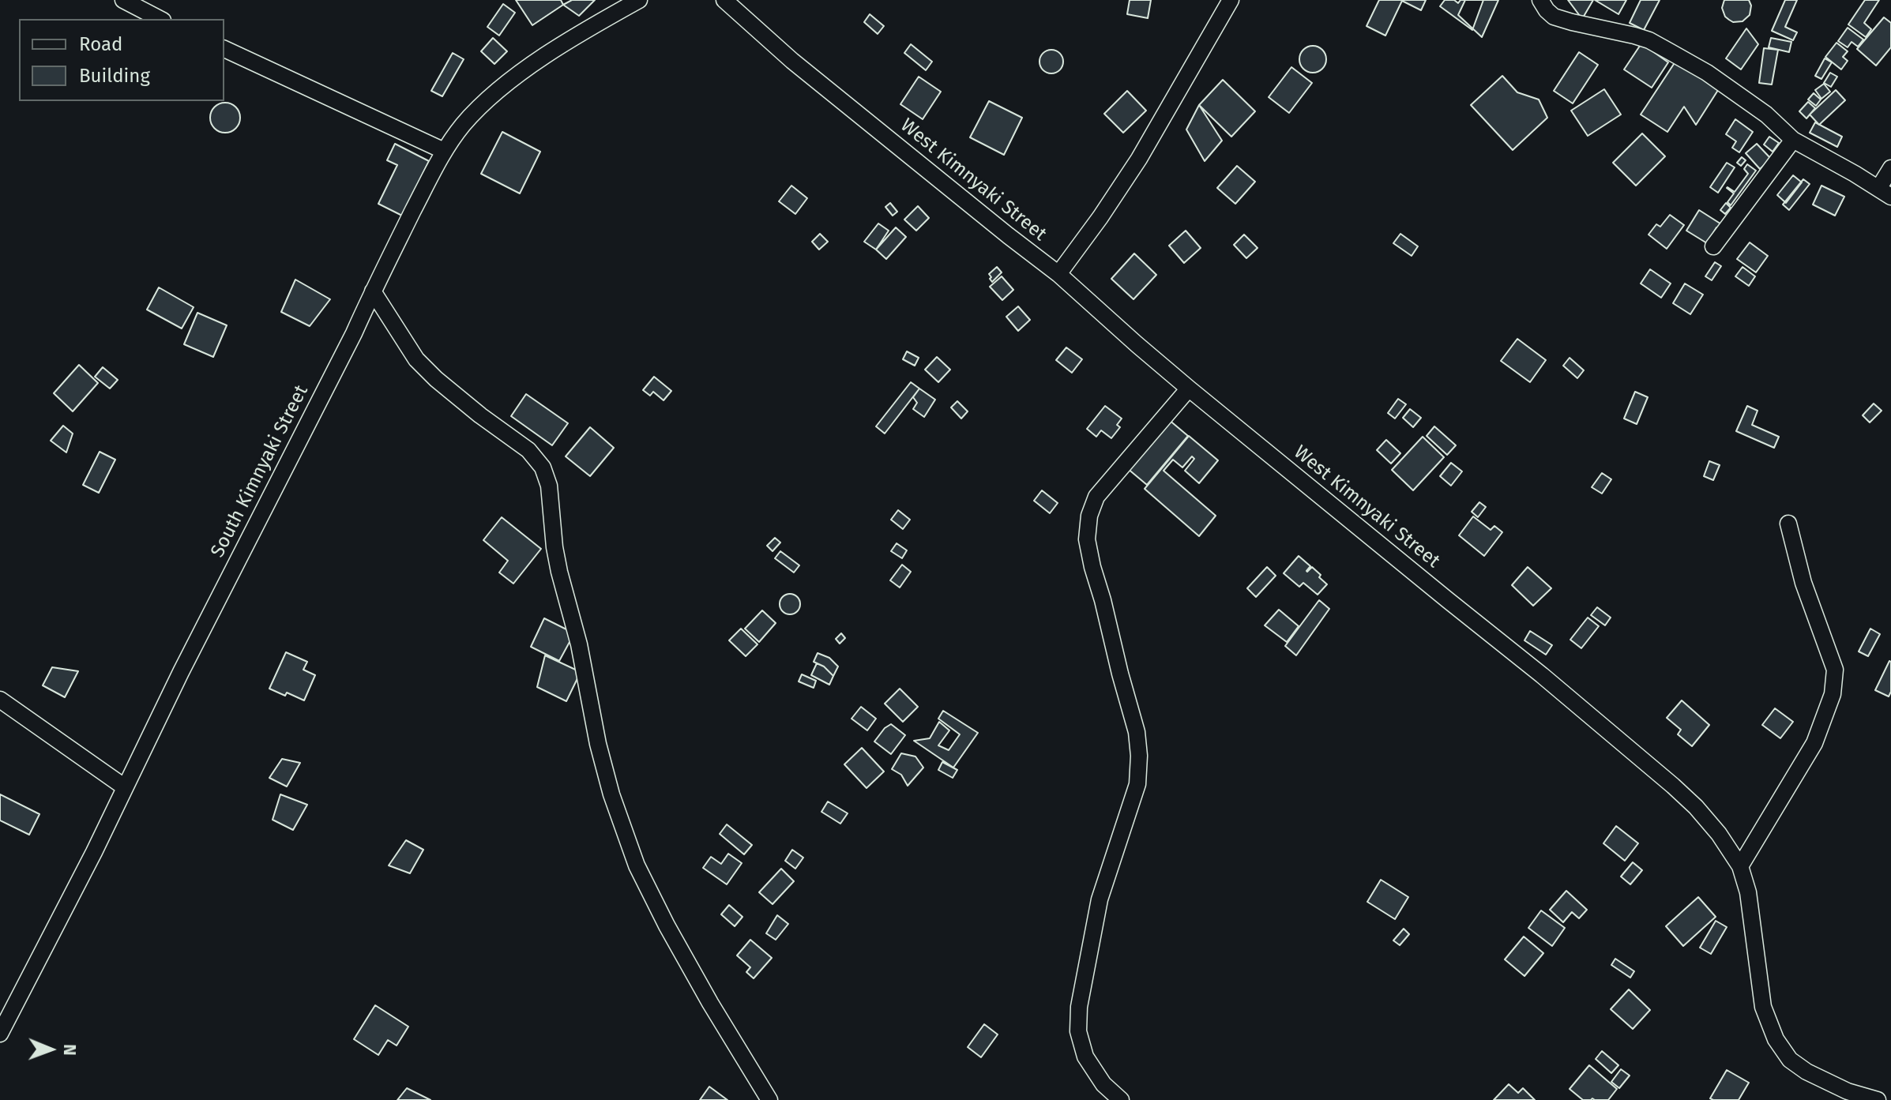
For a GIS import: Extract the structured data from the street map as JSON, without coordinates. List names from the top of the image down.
{
  "streets": {
    "street": ["West Kimnyaki Street", "South Kimnyaki Street"]
  },
  "legend": ["Road", "Building"],
  "north": "right"
}
